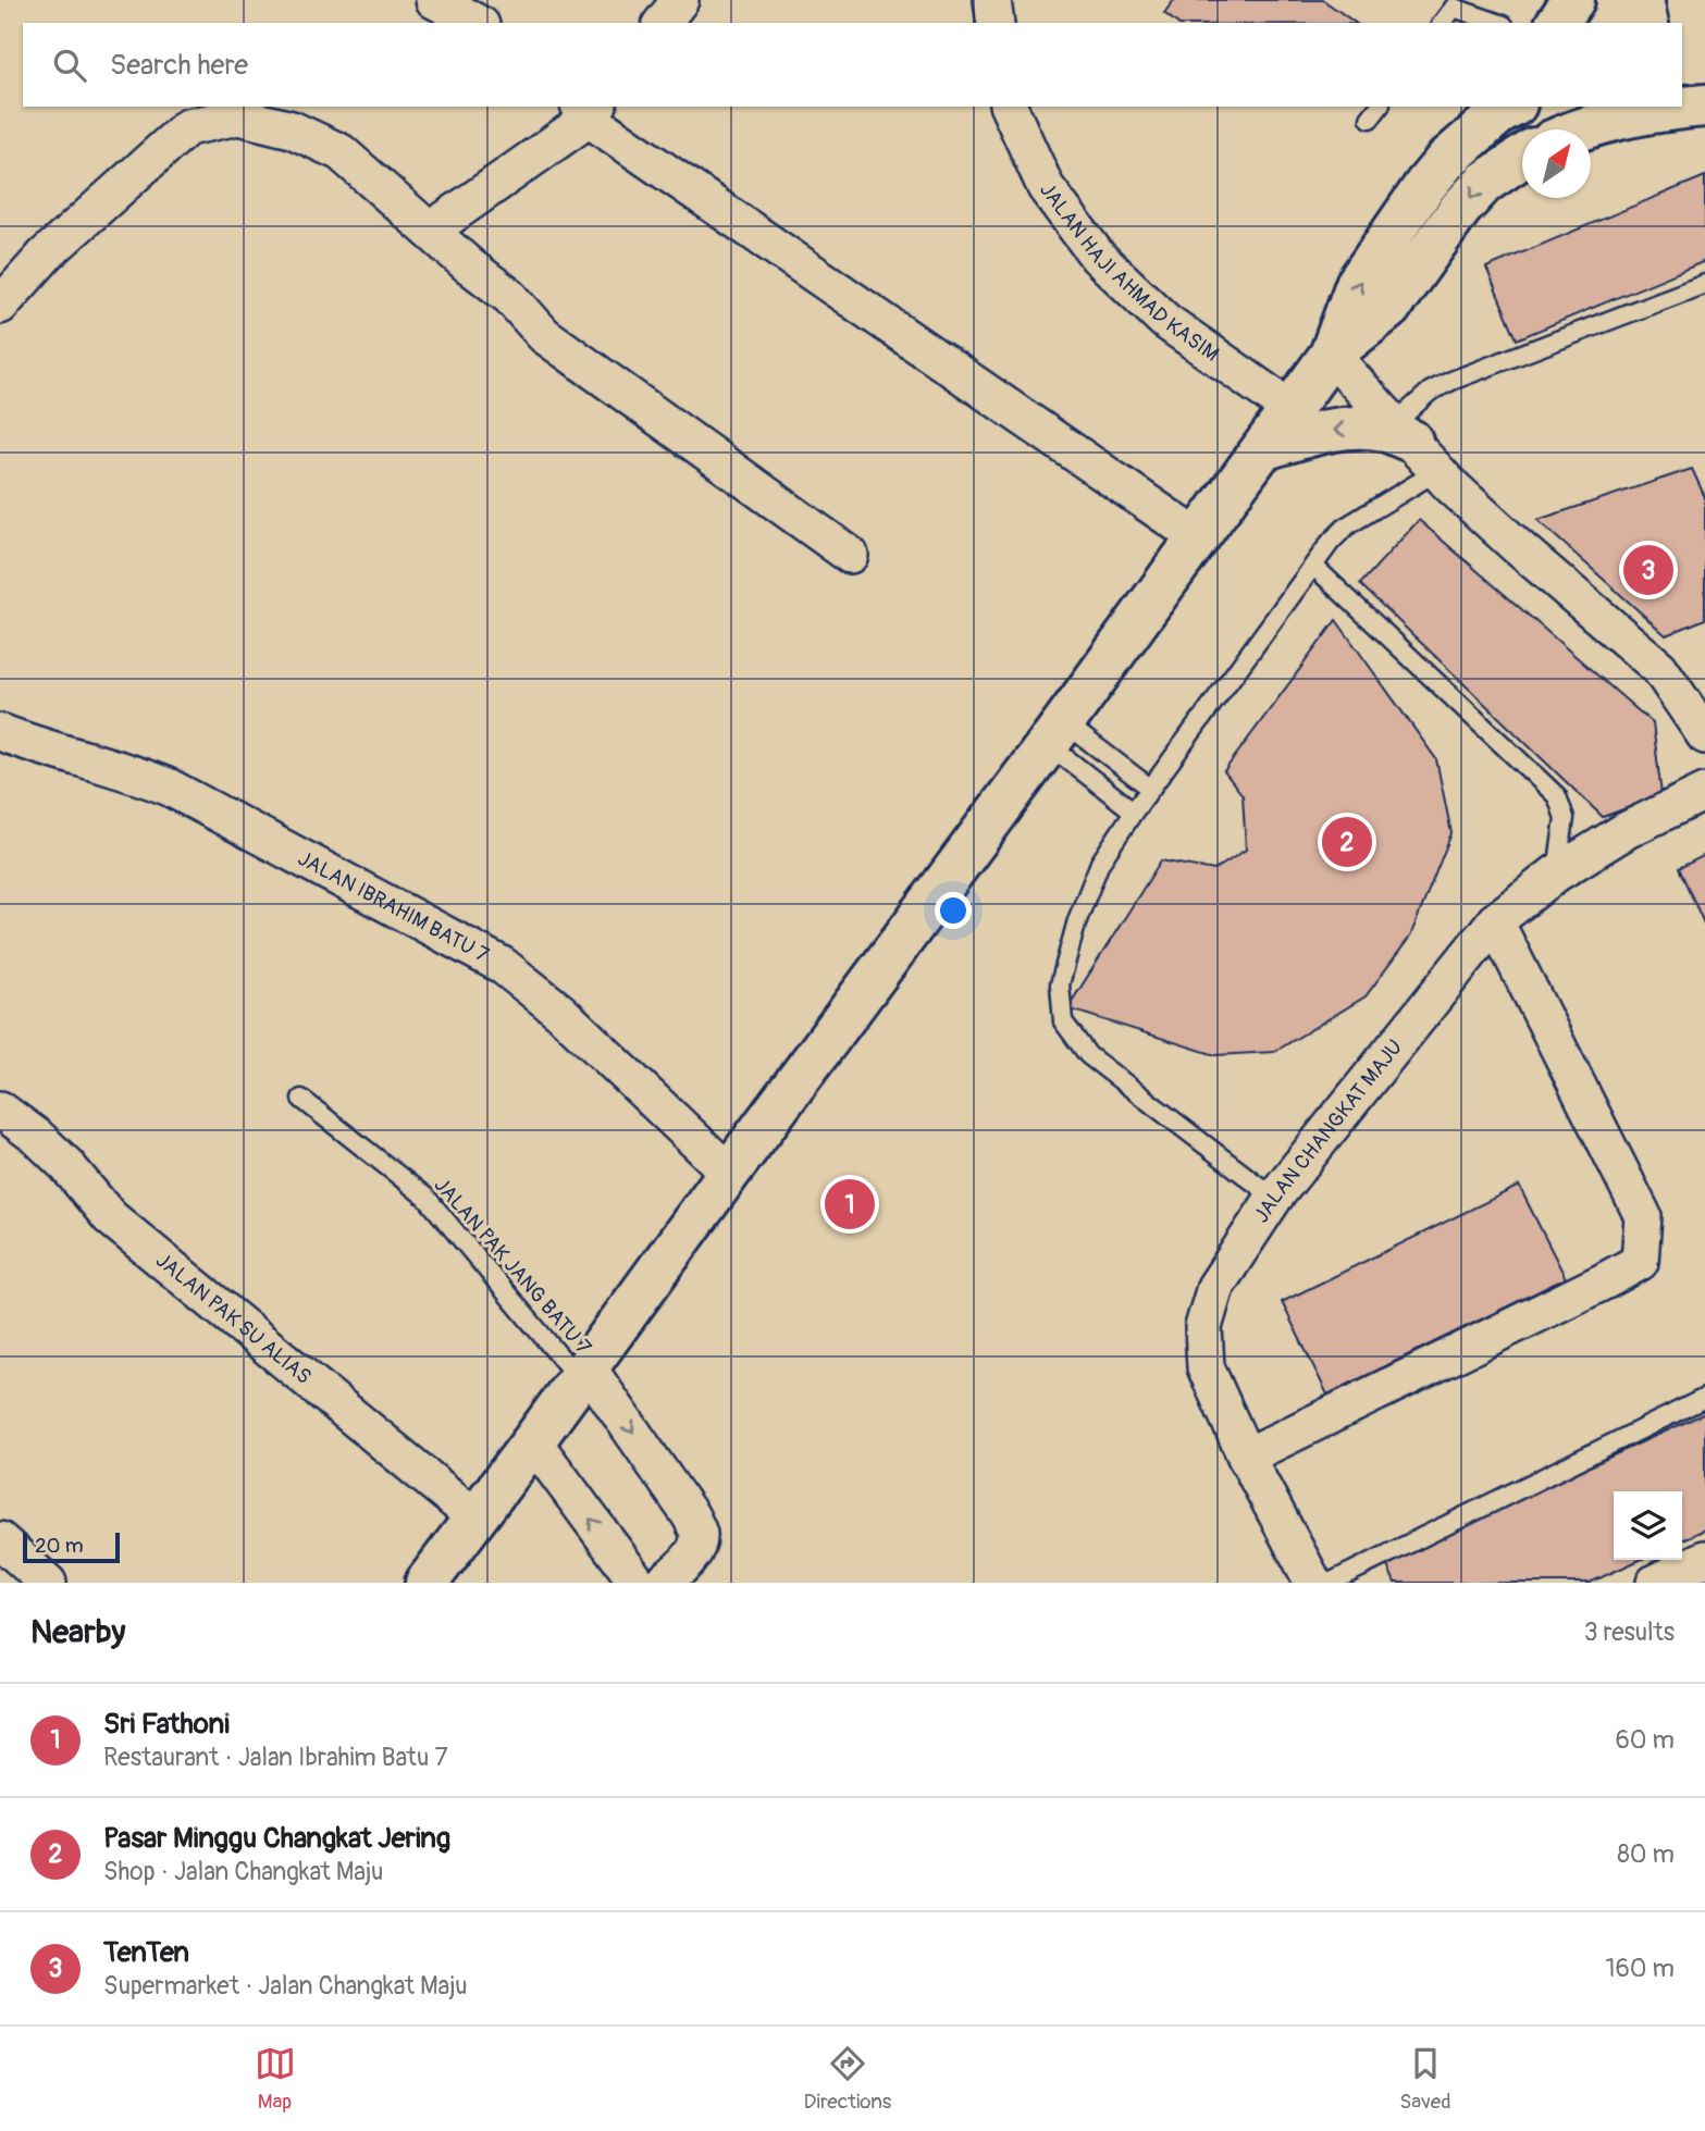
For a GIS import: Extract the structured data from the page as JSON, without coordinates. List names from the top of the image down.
{
  "streets": {
    "street": [
      "JALAN HAJI AHMAD KASIM",
      "JALAN IBRAHIM BATU 7",
      "JALAN CHANGKAT MAJU",
      "JALAN PAK SU ALIAS"
    ],
    "lane": ["JALAN PAK JANG BATU 7"]
  },
  "scale_bar": "20 m",
  "north": "top right",
  "page": {
    "search": "Search here",
    "pins": ["3", "2", "1"],
    "scale": "20 m",
    "heading": ["Nearby", "3 results"],
    "list": [
      {
        "mark": "1",
        "name": "Sri Fathoni",
        "note": "Restaurant · Jalan Ibrahim Batu 7",
        "value": "60 m"
      },
      {
        "mark": "2",
        "name": "Pasar Minggu Changkat Jering",
        "note": "Shop · Jalan Changkat Maju",
        "value": "80 m"
      },
      {
        "mark": "3",
        "name": "TenTen",
        "note": "Supermarket · Jalan Changkat Maju",
        "value": "160 m"
      }
    ],
    "nav": ["Map", "Directions", "Saved"]
  }
}
